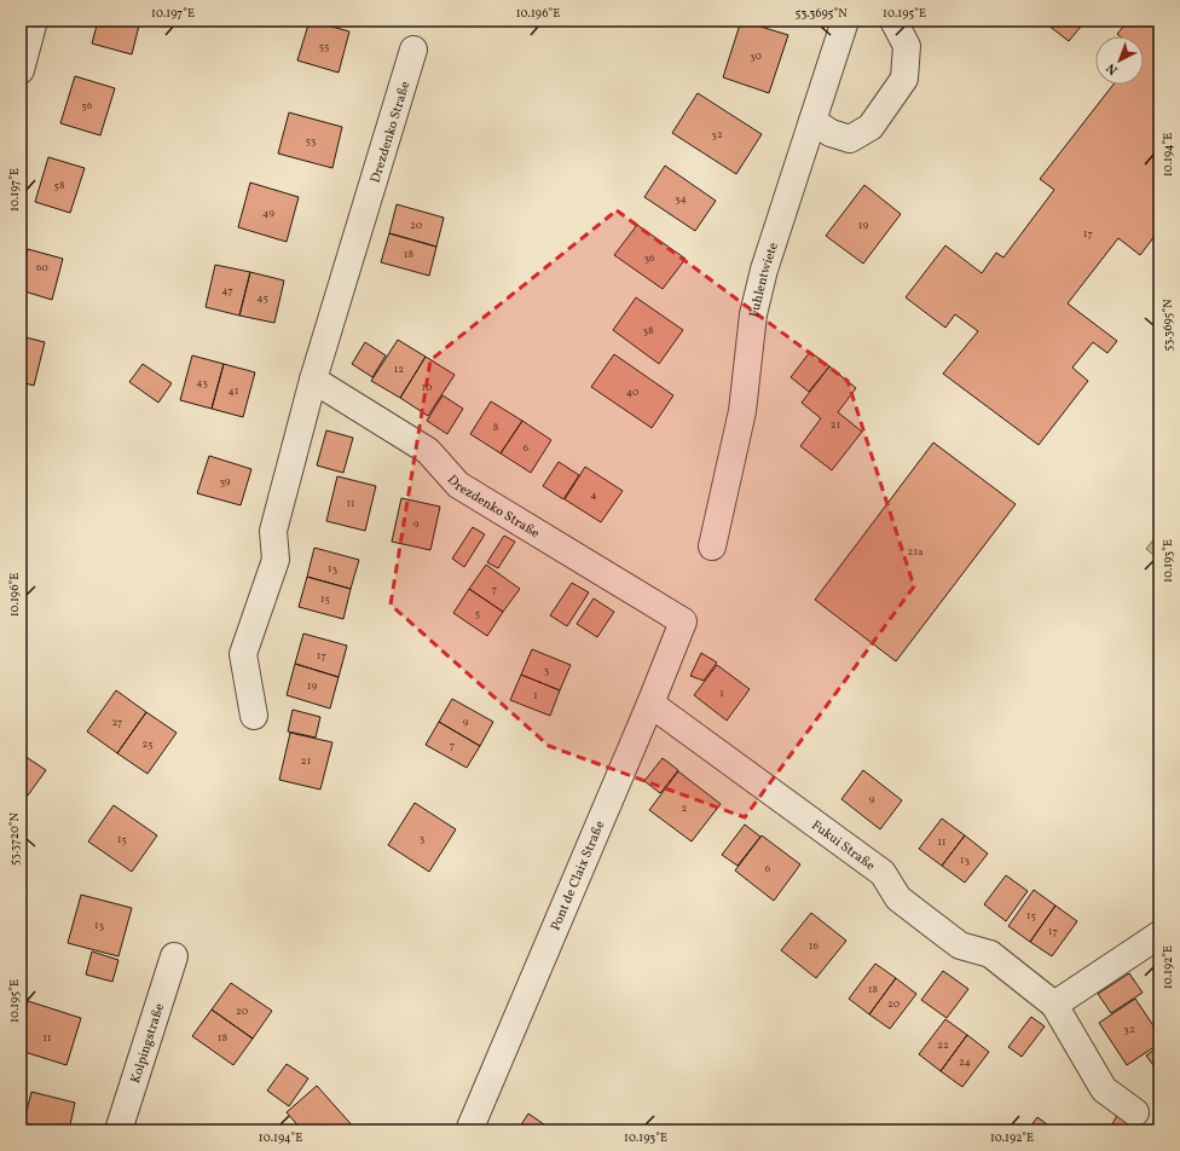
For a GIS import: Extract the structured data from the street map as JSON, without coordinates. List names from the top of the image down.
{
  "streets": {
    "street": [
      "Drezdenko Straße",
      "Fuhlentwiete",
      "Fukui Straße",
      "Pont de Claix Straße",
      "Kolpingstraße"
    ]
  },
  "crossings": [
    ["Drezdenko Straße", "Pont de Claix Straße"],
    ["Fukui Straße", "Pont de Claix Straße"]
  ],
  "house_numbers": [
    "55",
    "30",
    "56",
    "32",
    "53",
    "58",
    "34",
    "49",
    "20",
    "19",
    "17",
    "18",
    "36",
    "60",
    "47",
    "45",
    "38",
    "12",
    "43",
    "10",
    "41",
    "40",
    "21",
    "8",
    "6",
    "39",
    "4",
    "11",
    "9",
    "21a",
    "13",
    "7",
    "15",
    "5",
    "17",
    "3",
    "19",
    "1",
    "1",
    "27",
    "9",
    "25",
    "7",
    "21",
    "9",
    "2",
    "3",
    "15",
    "11",
    "13",
    "6",
    "15",
    "13",
    "17",
    "16",
    "18",
    "20",
    "20",
    "32",
    "11",
    "18",
    "22",
    "24"
  ],
  "north": "bottom left",
  "coordinates": [
    "10.197°E",
    "10.196°E",
    "53.3695°N",
    "10.195°E",
    "10.194°E",
    "10.193°E",
    "53.3720°N",
    "10.192°E"
  ]
}
